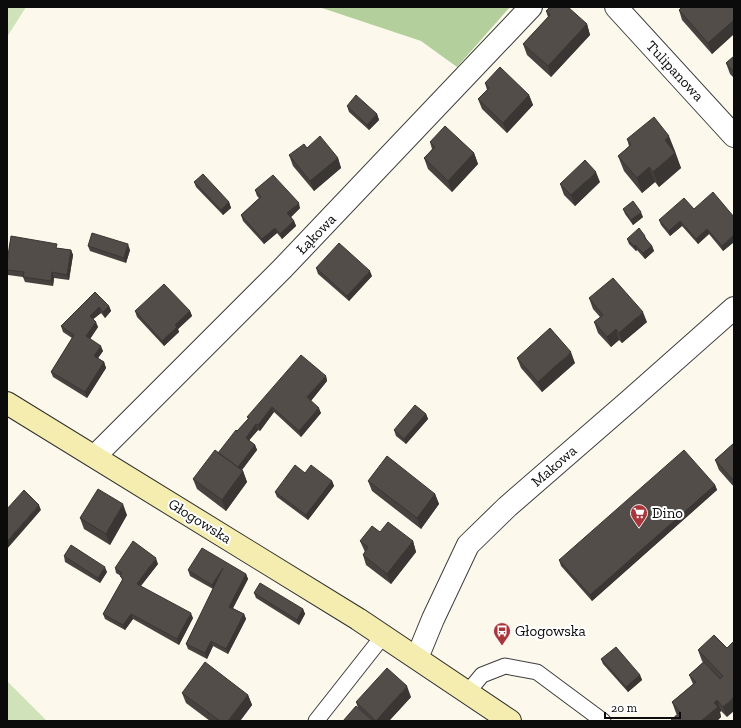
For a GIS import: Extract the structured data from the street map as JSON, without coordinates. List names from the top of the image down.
{
  "streets": {
    "street": [
      "Tulipanowa",
      "Łąkowa",
      "Makowa",
      "Głogowska"
    ]
  },
  "crossings": [
    ["Łąkowa", "Głogowska"],
    ["Makowa", "Głogowska"]
  ],
  "places": {
    "supermarket": ["Dino"],
    "bus stop": ["Głogowska"]
  },
  "scale_bar": "20 m"
}
